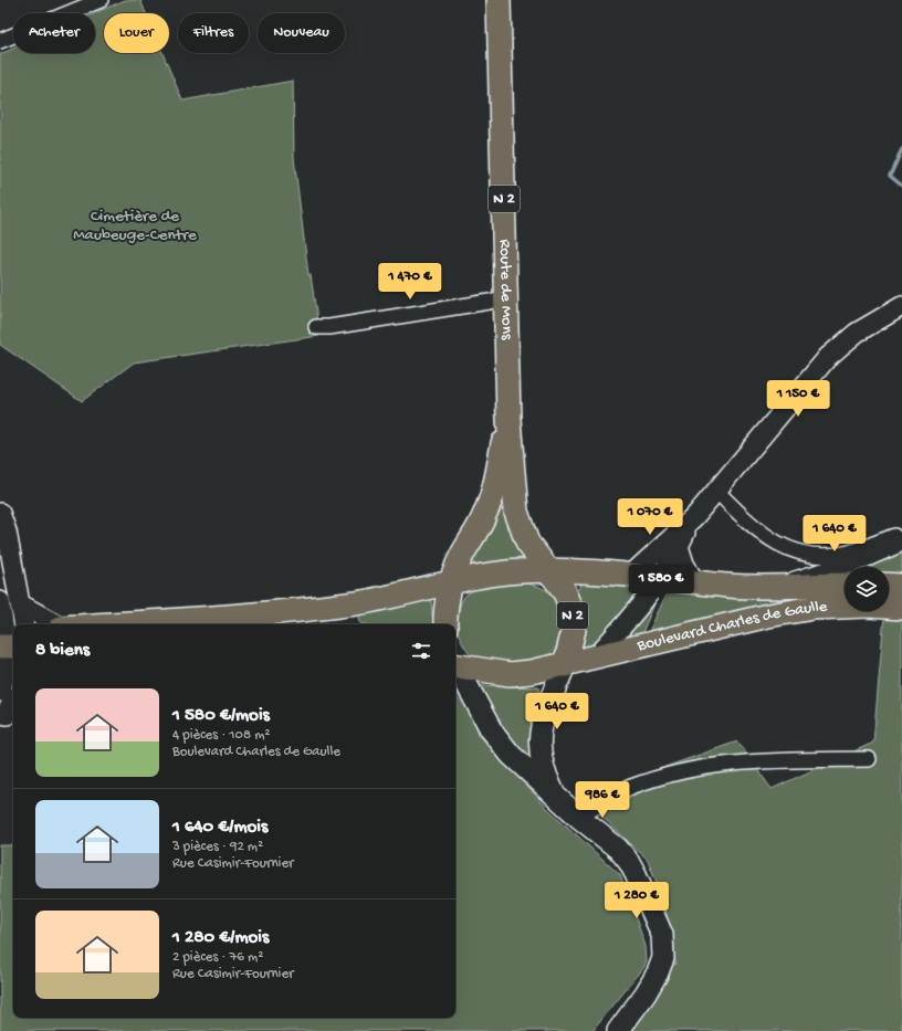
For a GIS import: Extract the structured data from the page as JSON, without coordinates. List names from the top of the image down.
{
  "streets": {
    "main road": ["N 2", "Route de Mons", "Boulevard Charles de Gaulle"]
  },
  "crossings": [
    ["N 2", "Route de Mons"],
    ["N 2", "Boulevard Charles de Gaulle"],
    ["Route de Mons", "Boulevard Charles de Gaulle"]
  ],
  "parks": ["Cimetière de Maubeuge-Centre"],
  "page": {
    "chip": [
      "Acheter",
      "Louer",
      "Filtres",
      "Nouveau"
    ],
    "price": [
      "1 470 €",
      "1 150 €",
      "1 070 €",
      "1 640 €",
      "1 580 €",
      "1 640 €",
      "986 €",
      "1 280 €"
    ],
    "heading": "8 biens",
    "list": [
      {
        "name": "1 580 €/mois",
        "note": "4 pièces · 108 m² · Boulevard Charles de Gaulle"
      },
      {
        "name": "1 640 €/mois",
        "note": "3 pièces · 92 m² · Rue Casimir-Fournier"
      },
      {
        "name": "1 280 €/mois",
        "note": "2 pièces · 76 m² · Rue Casimir-Fournier"
      }
    ]
  }
}
